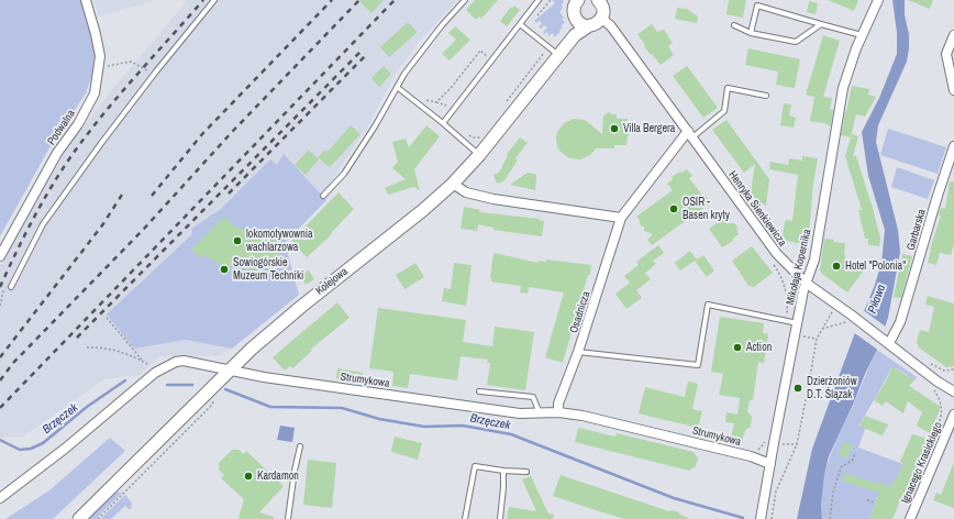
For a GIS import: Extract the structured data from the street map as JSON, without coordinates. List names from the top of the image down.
{
  "streets": {
    "street": [
      "Podwalna",
      "Henryka Sienkiewicza",
      "Garbarska",
      "Mikołaja Kopernika",
      "Kolejowa",
      "Osadnicza",
      "Strumykowa",
      "Ignacego Krasickiego"
    ]
  },
  "crossings": [
    ["Henryka Sienkiewicza", "Garbarska"],
    ["Henryka Sienkiewicza", "Mikołaja Kopernika"],
    ["Henryka Sienkiewicza", "Osadnicza"],
    ["Mikołaja Kopernika", "Strumykowa"],
    ["Kolejowa", "Strumykowa"],
    ["Osadnicza", "Strumykowa"]
  ],
  "water": ["Piława", "Brzęczek"],
  "places": [
    "Villa Bergera",
    "OSIR - Basen kryty",
    "lokomotywownia wachlarzowa",
    "Hotel \"Polonia\"",
    "Sowiogórskie Muzeum Techniki",
    "Action",
    "Dzierżoniów D.T. Ślązak",
    "Kardamon"
  ]
}
